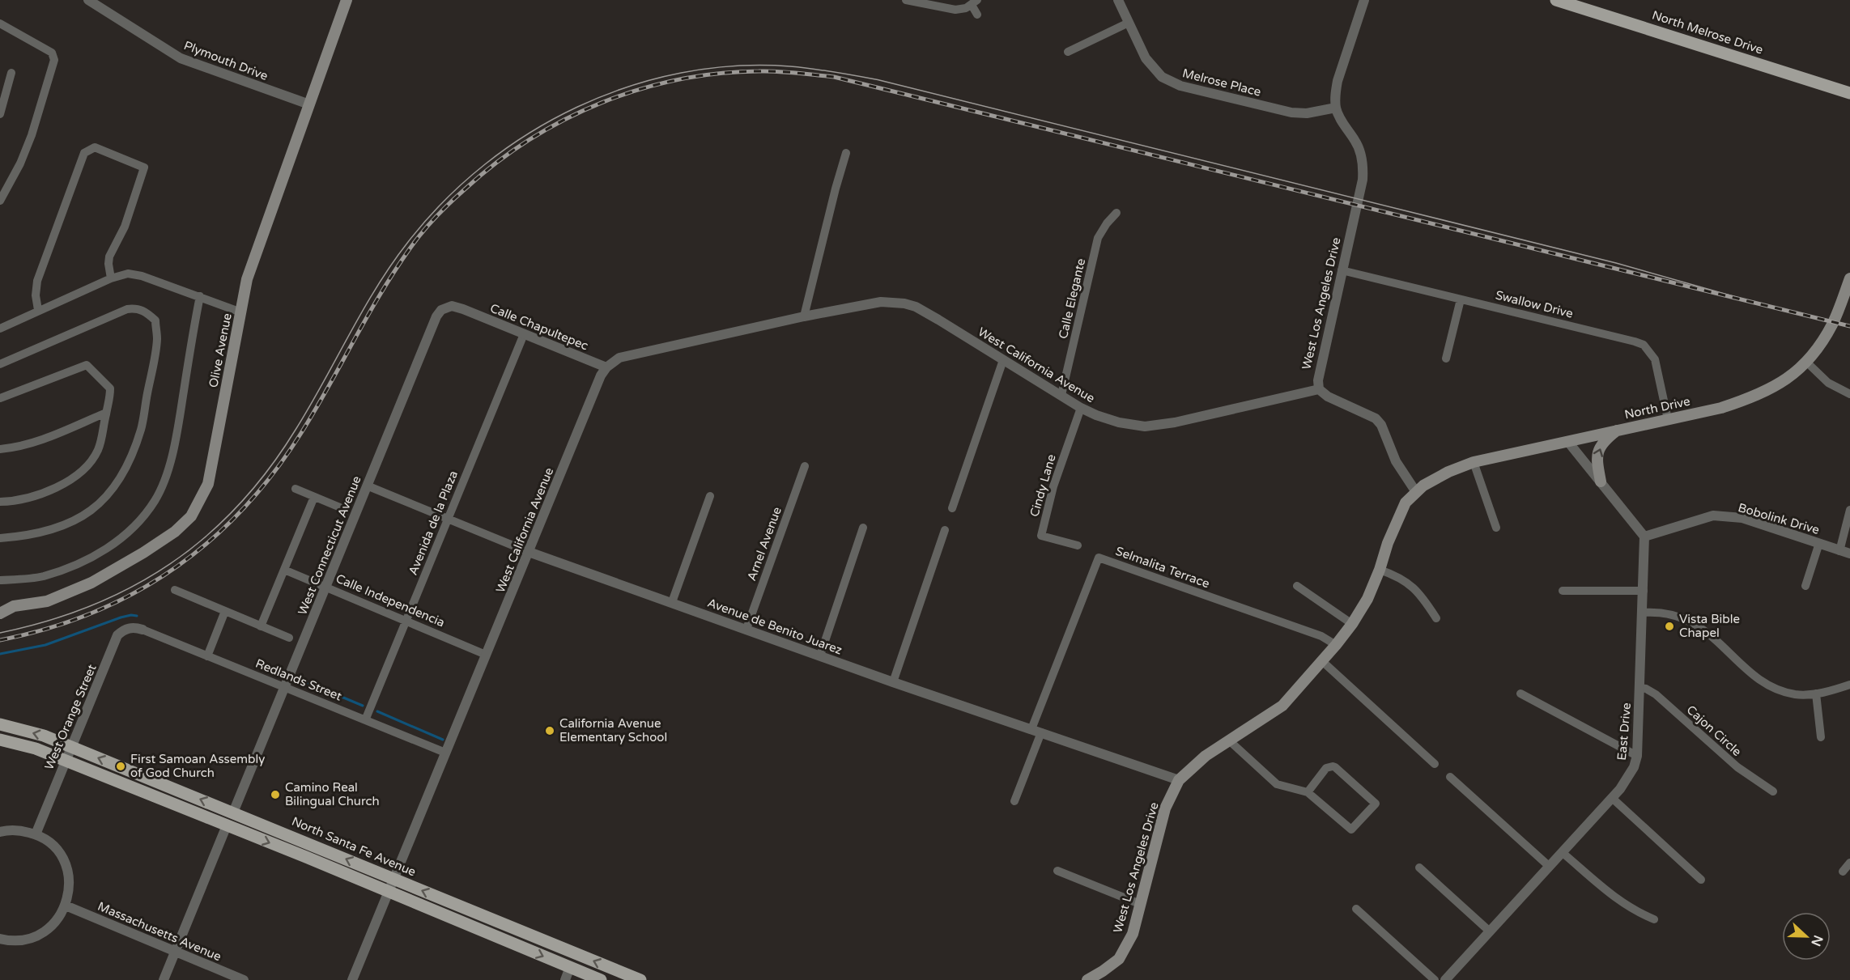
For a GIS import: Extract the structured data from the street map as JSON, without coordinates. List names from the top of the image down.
{
  "streets": {
    "main road": [
      "North Melrose Drive",
      "West Los Angeles Drive",
      "Olive Avenue",
      "North Drive",
      "North Santa Fe Avenue"
    ],
    "street": [
      "Plymouth Drive",
      "Melrose Place",
      "Calle Elegante",
      "Swallow Drive",
      "Calle Chapultepec",
      "West California Avenue",
      "Cindy Lane",
      "Bobolink Drive",
      "Avenida de la Plaza",
      "Arnel Avenue",
      "West Connecticut Avenue",
      "Selmalita Terrace",
      "Calle Independencia",
      "Avenue de Benito Juarez",
      "Redlands Street",
      "West Orange Street",
      "Cajon Circle",
      "East Drive",
      "Massachusetts Avenue"
    ]
  },
  "crossings": [
    ["Plymouth Drive", "Olive Avenue"],
    ["Melrose Place", "West Los Angeles Drive"],
    ["Calle Elegante", "West California Avenue"],
    ["West Los Angeles Drive", "Swallow Drive"],
    ["West Los Angeles Drive", "West California Avenue"],
    ["West Los Angeles Drive", "North Drive"],
    ["West Los Angeles Drive", "Selmalita Terrace"],
    ["West Los Angeles Drive", "Avenue de Benito Juarez"],
    ["Swallow Drive", "North Drive"],
    ["Calle Chapultepec", "West California Avenue"],
    ["Calle Chapultepec", "Avenida de la Plaza"],
    ["Calle Chapultepec", "West Connecticut Avenue"],
    ["West California Avenue", "Cindy Lane"],
    ["West California Avenue", "Calle Independencia"],
    ["West California Avenue", "Avenue de Benito Juarez"],
    ["West California Avenue", "Redlands Street"],
    ["West California Avenue", "North Santa Fe Avenue"],
    ["Bobolink Drive", "East Drive"],
    ["Avenida de la Plaza", "Calle Independencia"],
    ["Avenida de la Plaza", "Avenue de Benito Juarez"],
    ["Avenida de la Plaza", "Redlands Street"],
    ["Arnel Avenue", "Avenue de Benito Juarez"],
    ["West Connecticut Avenue", "Calle Independencia"],
    ["West Connecticut Avenue", "Avenue de Benito Juarez"],
    ["West Connecticut Avenue", "Redlands Street"],
    ["West Connecticut Avenue", "North Santa Fe Avenue"],
    ["Selmalita Terrace", "Avenue de Benito Juarez"],
    ["Redlands Street", "West Orange Street"],
    ["West Orange Street", "North Santa Fe Avenue"],
    ["Cajon Circle", "East Drive"]
  ],
  "places": [
    "Vista Bible Chapel",
    "California Avenue Elementary School",
    "First Samoan Assembly of God Church",
    "Camino Real Bilingual Church"
  ],
  "north": "right"
}
